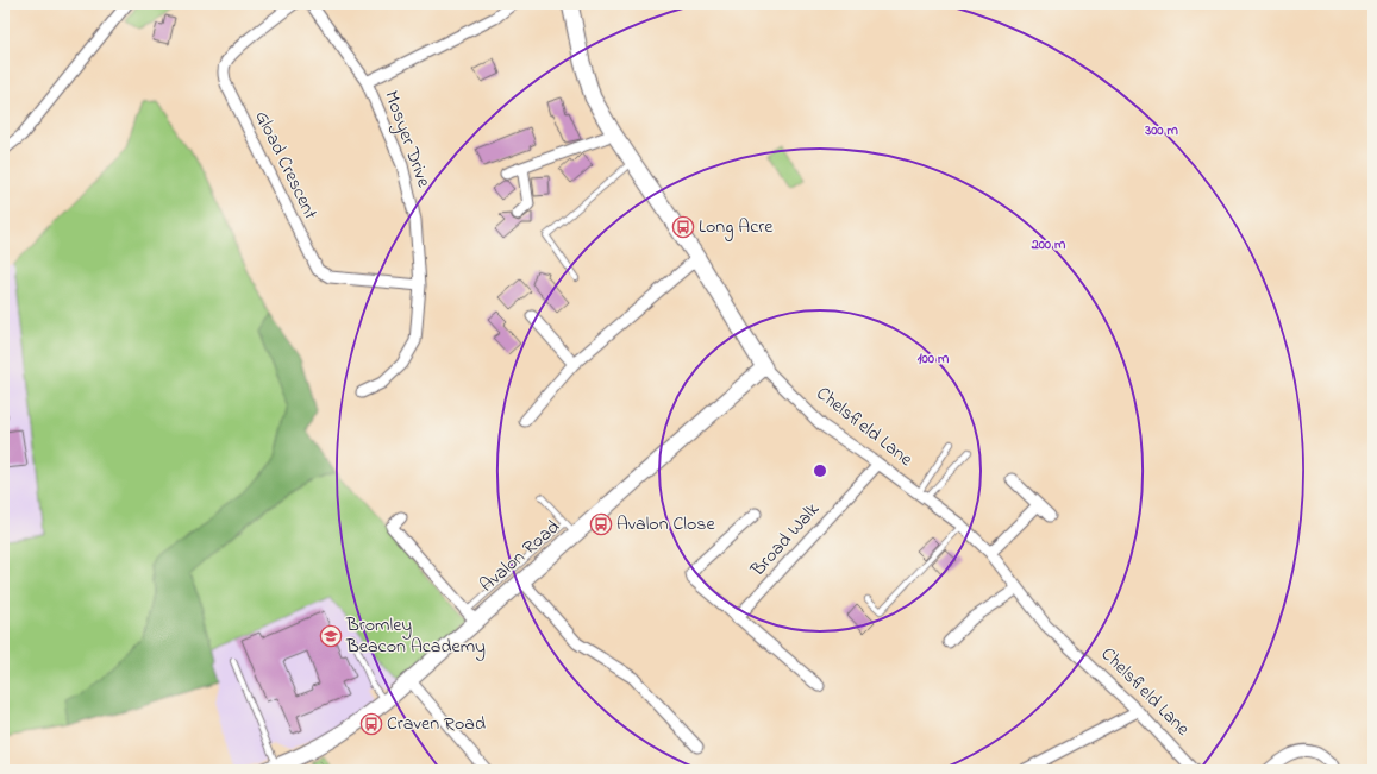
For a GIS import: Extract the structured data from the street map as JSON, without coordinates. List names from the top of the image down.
{
  "streets": {
    "street": [
      "Mosyer Drive",
      "Gload Crescent",
      "Chelsfield Lane",
      "Broad Walk",
      "Avalon Road"
    ]
  },
  "crossings": [
    ["Mosyer Drive", "Gload Crescent"],
    ["Chelsfield Lane", "Broad Walk"],
    ["Chelsfield Lane", "Avalon Road"]
  ],
  "places": {
    "bus stop": ["Long Acre", "Avalon Close", "Craven Road"],
    "school or university": ["Bromley Beacon Academy"]
  },
  "rings": ["300 m", "200 m", "100 m"]
}
